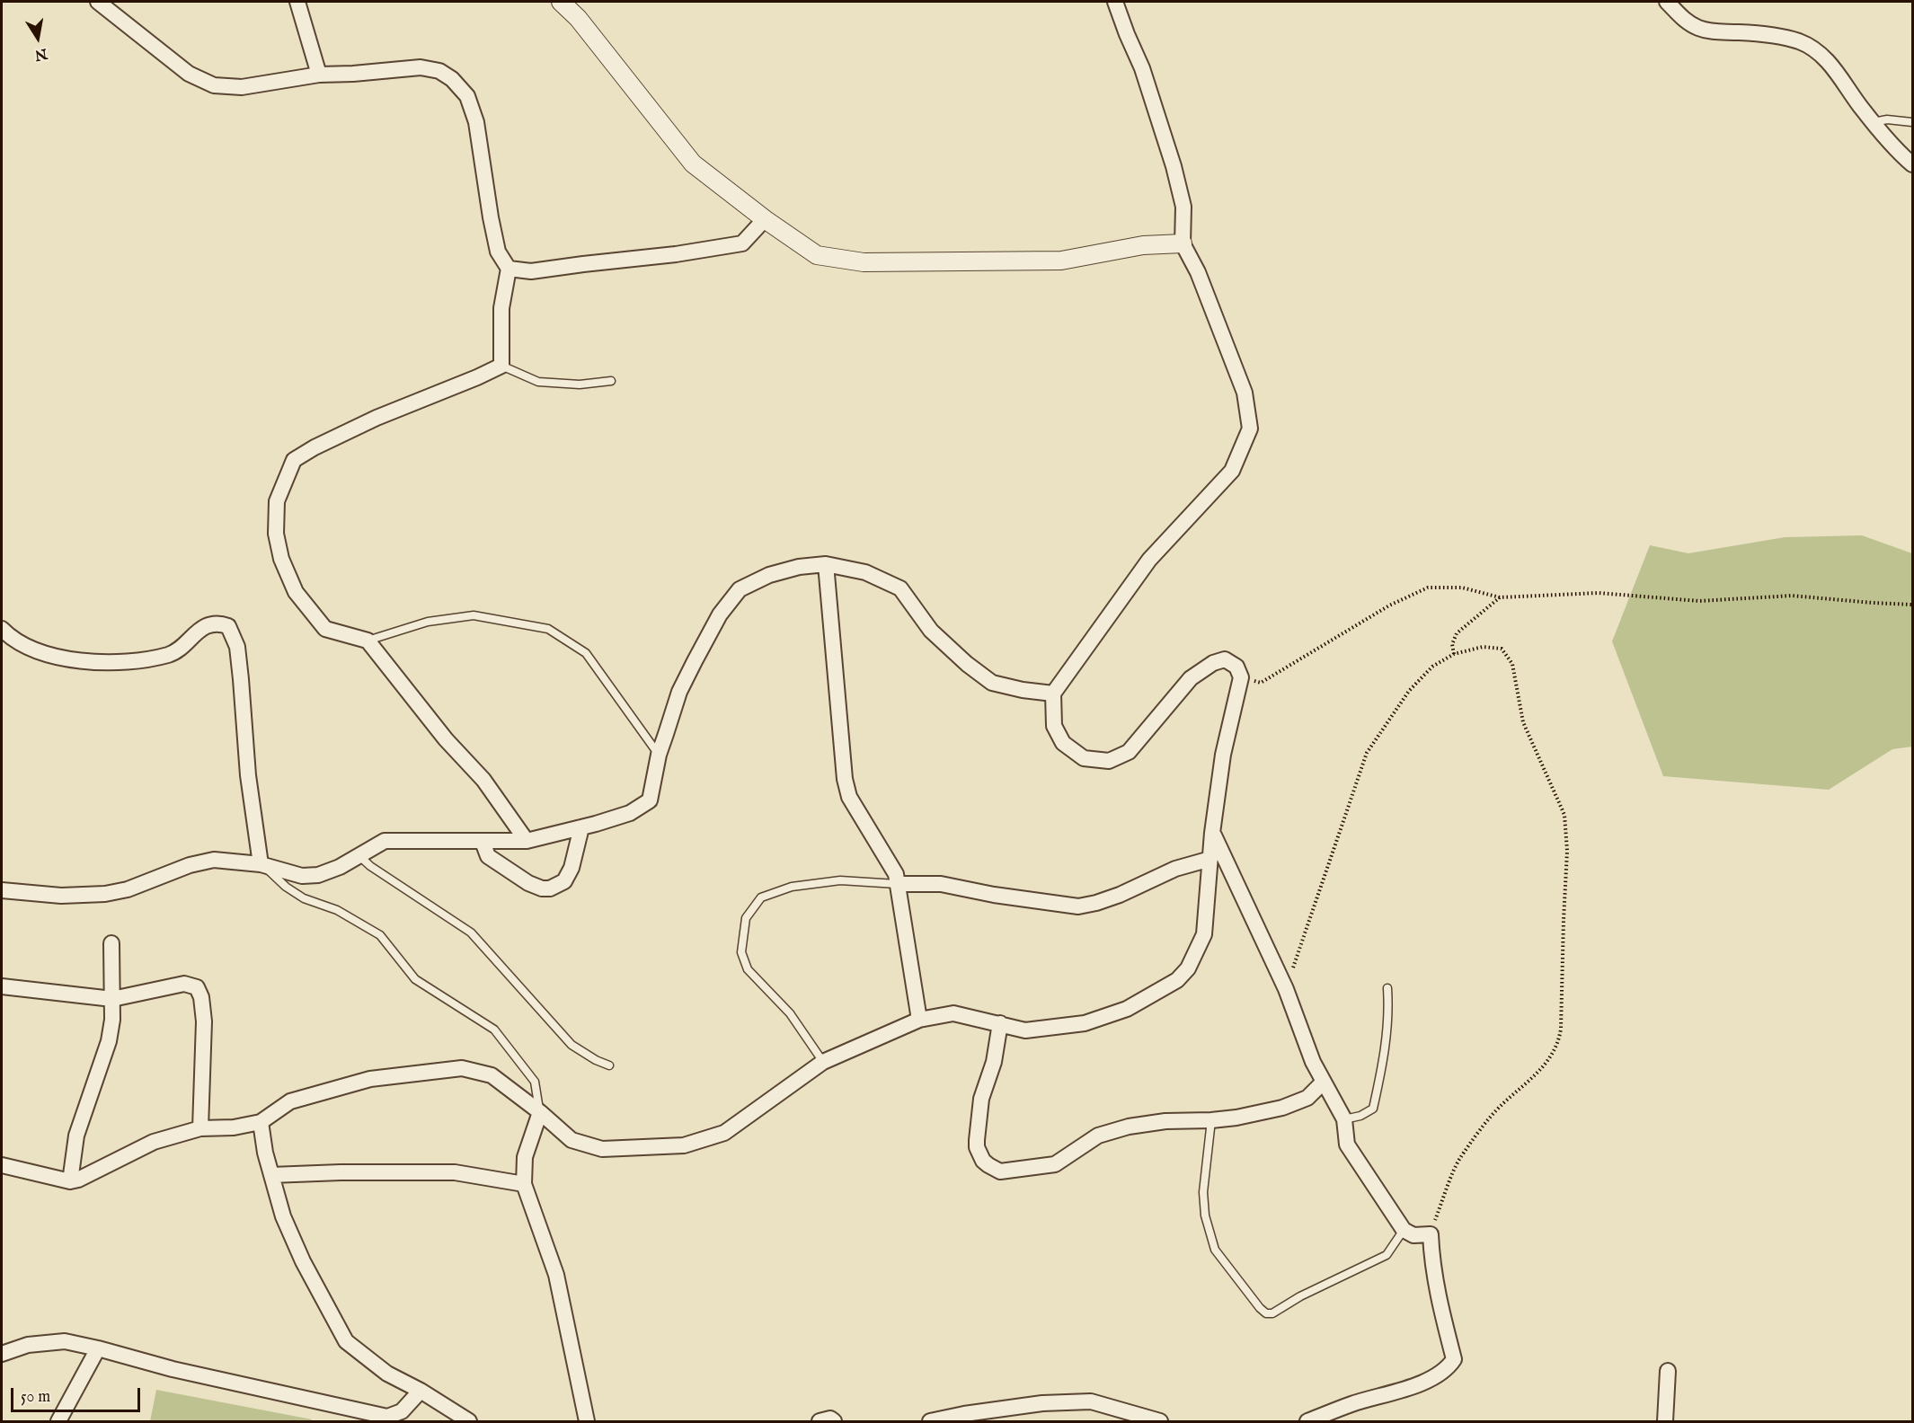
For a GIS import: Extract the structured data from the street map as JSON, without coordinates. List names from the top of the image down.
{
  "scale_bar": "50 m",
  "north": "bottom"
}
